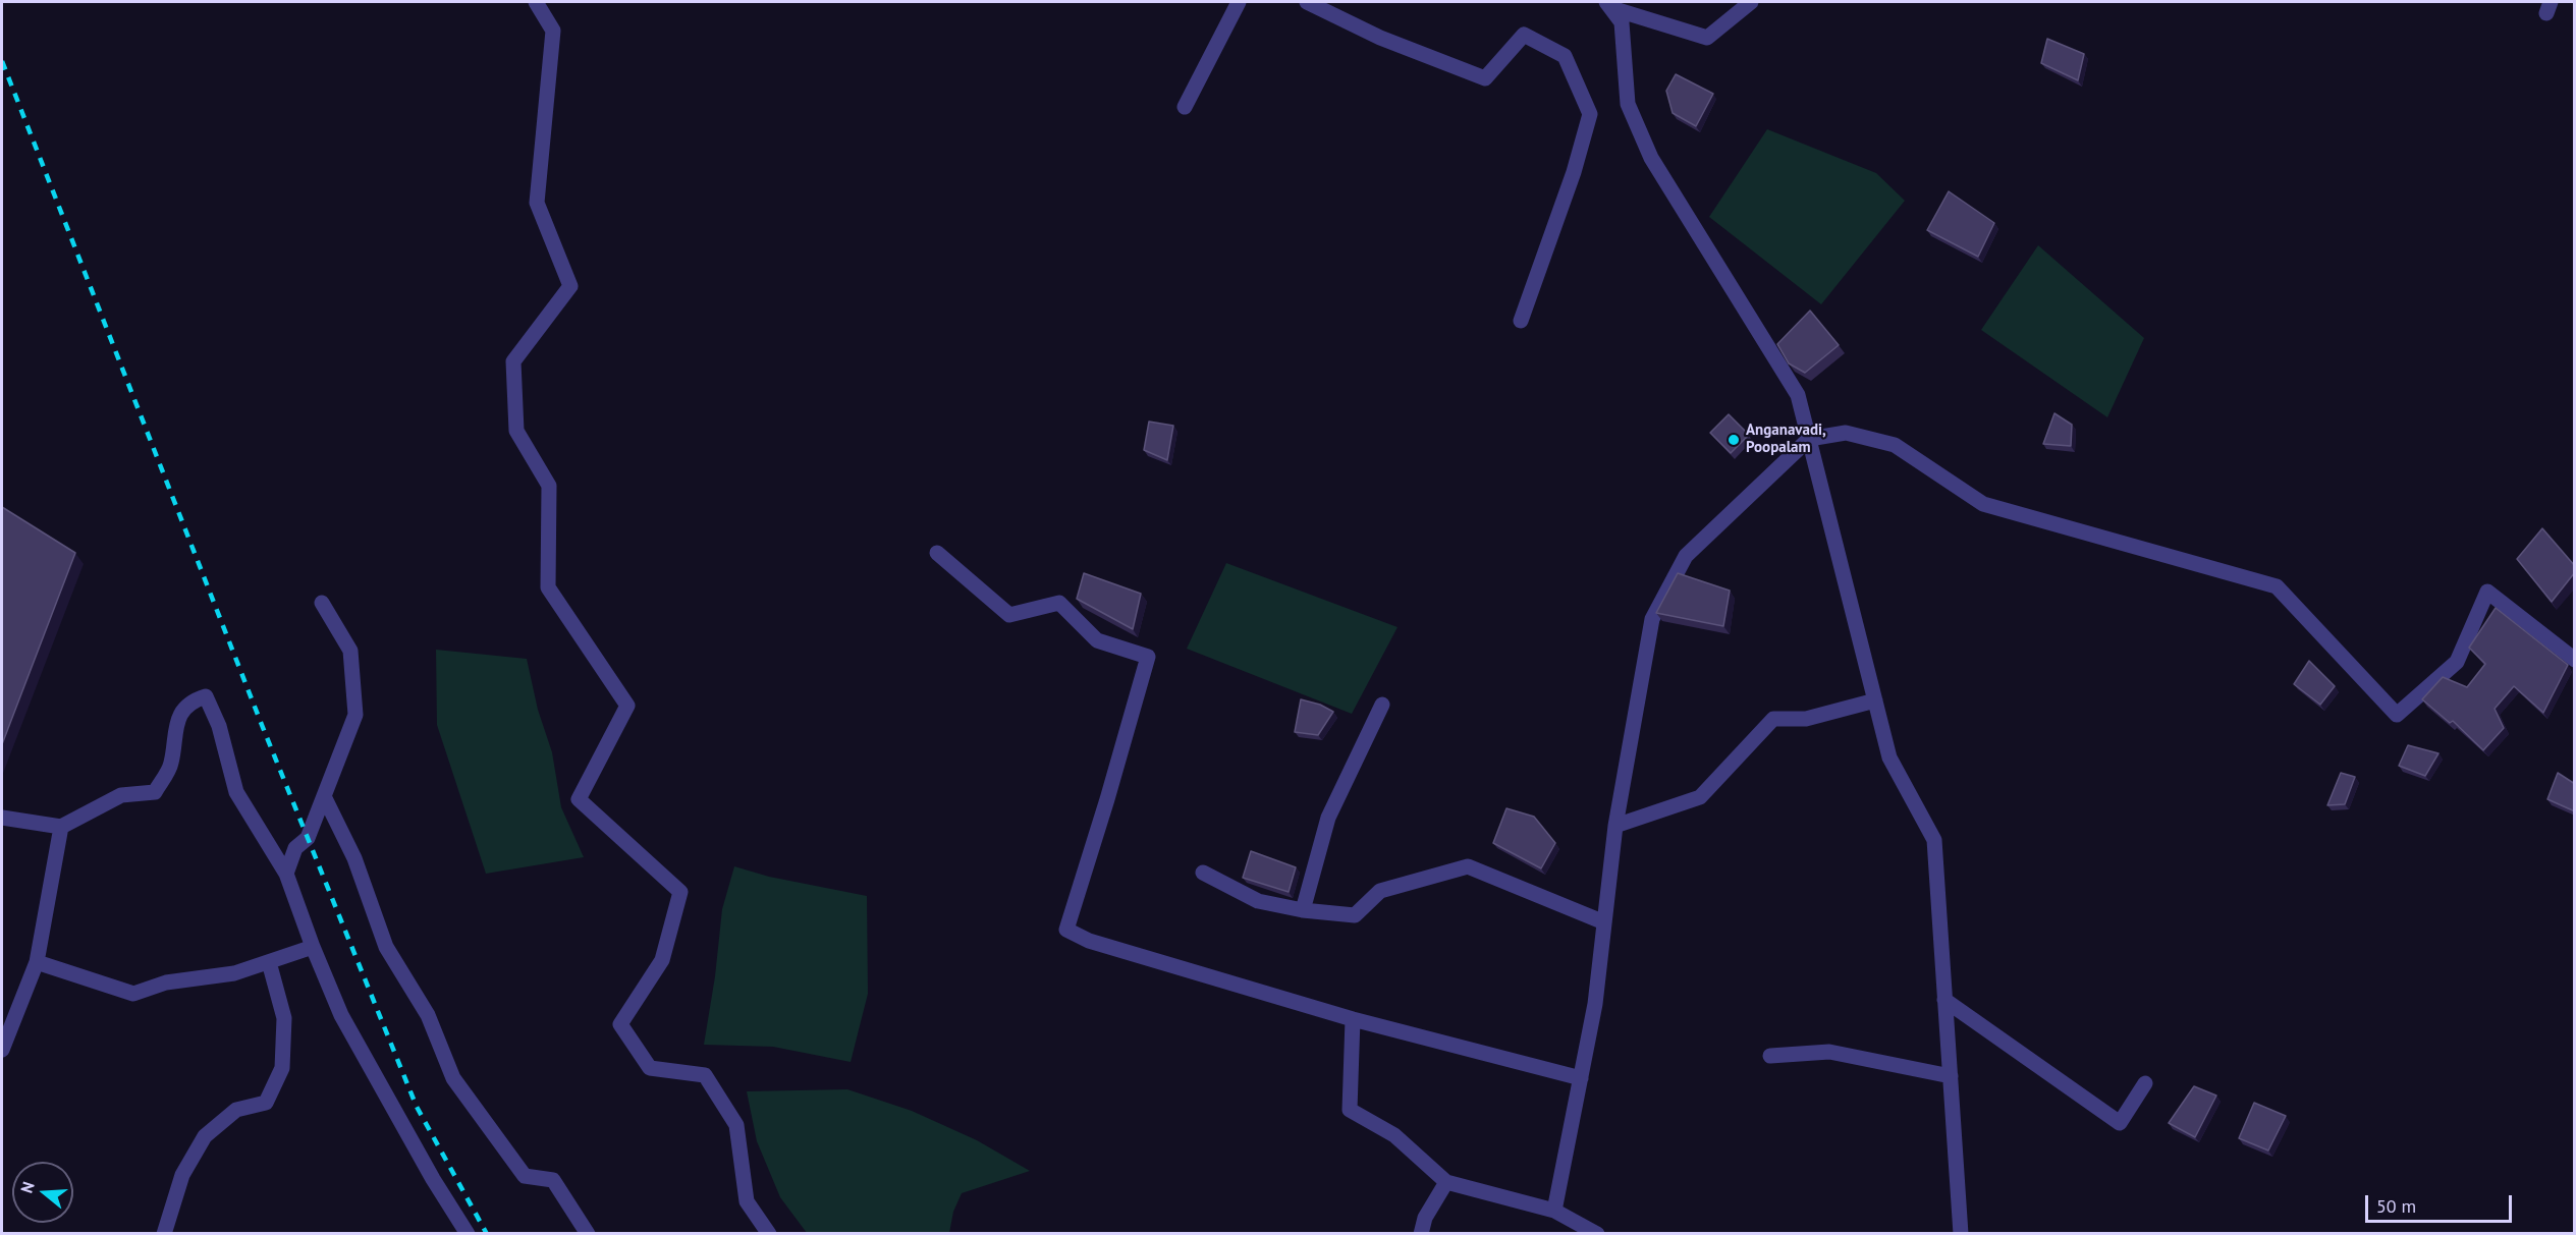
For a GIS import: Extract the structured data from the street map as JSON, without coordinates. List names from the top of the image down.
{
  "places": ["Anganavadi, Poopalam"],
  "scale_bar": "50 m",
  "north": "left"
}
